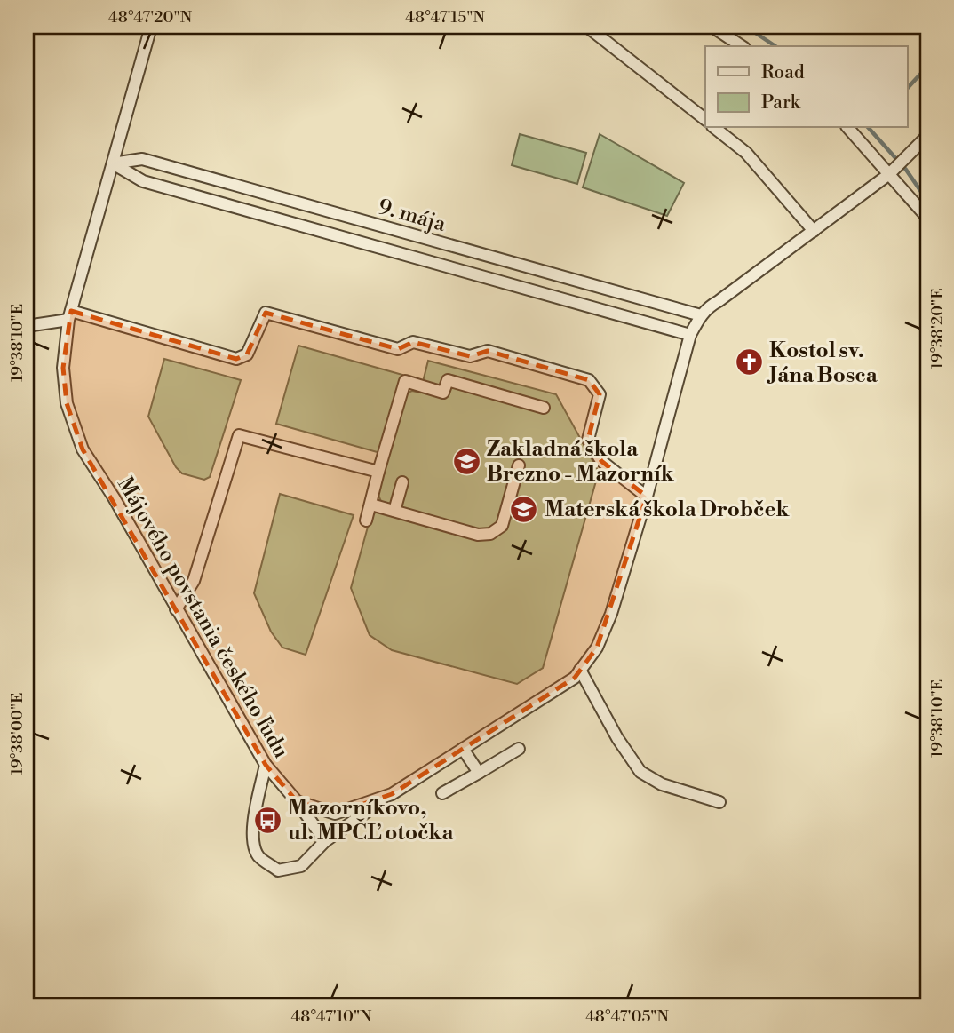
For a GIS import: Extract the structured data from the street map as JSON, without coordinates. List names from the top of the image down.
{
  "streets": {
    "street": ["9. mája", "Májového povstania českého ľudu"]
  },
  "crossings": [
    ["9. mája", "Májového povstania českého ľudu"]
  ],
  "places": {
    "church": ["Kostol sv. Jána Bosca"],
    "school or university": ["Zakladná škola Brezno - Mazorník", "Materská škola Drobček"],
    "bus stop": ["Mazorníkovo, ul. MPČĽ otočka"]
  },
  "legend": ["Road", "Park"],
  "coordinates": [
    "48°47'20\"N",
    "48°47'15\"N",
    "19°38'20\"E",
    "19°38'10\"E",
    "19°38'00\"E",
    "48°47'10\"N",
    "48°47'05\"N"
  ]
}
